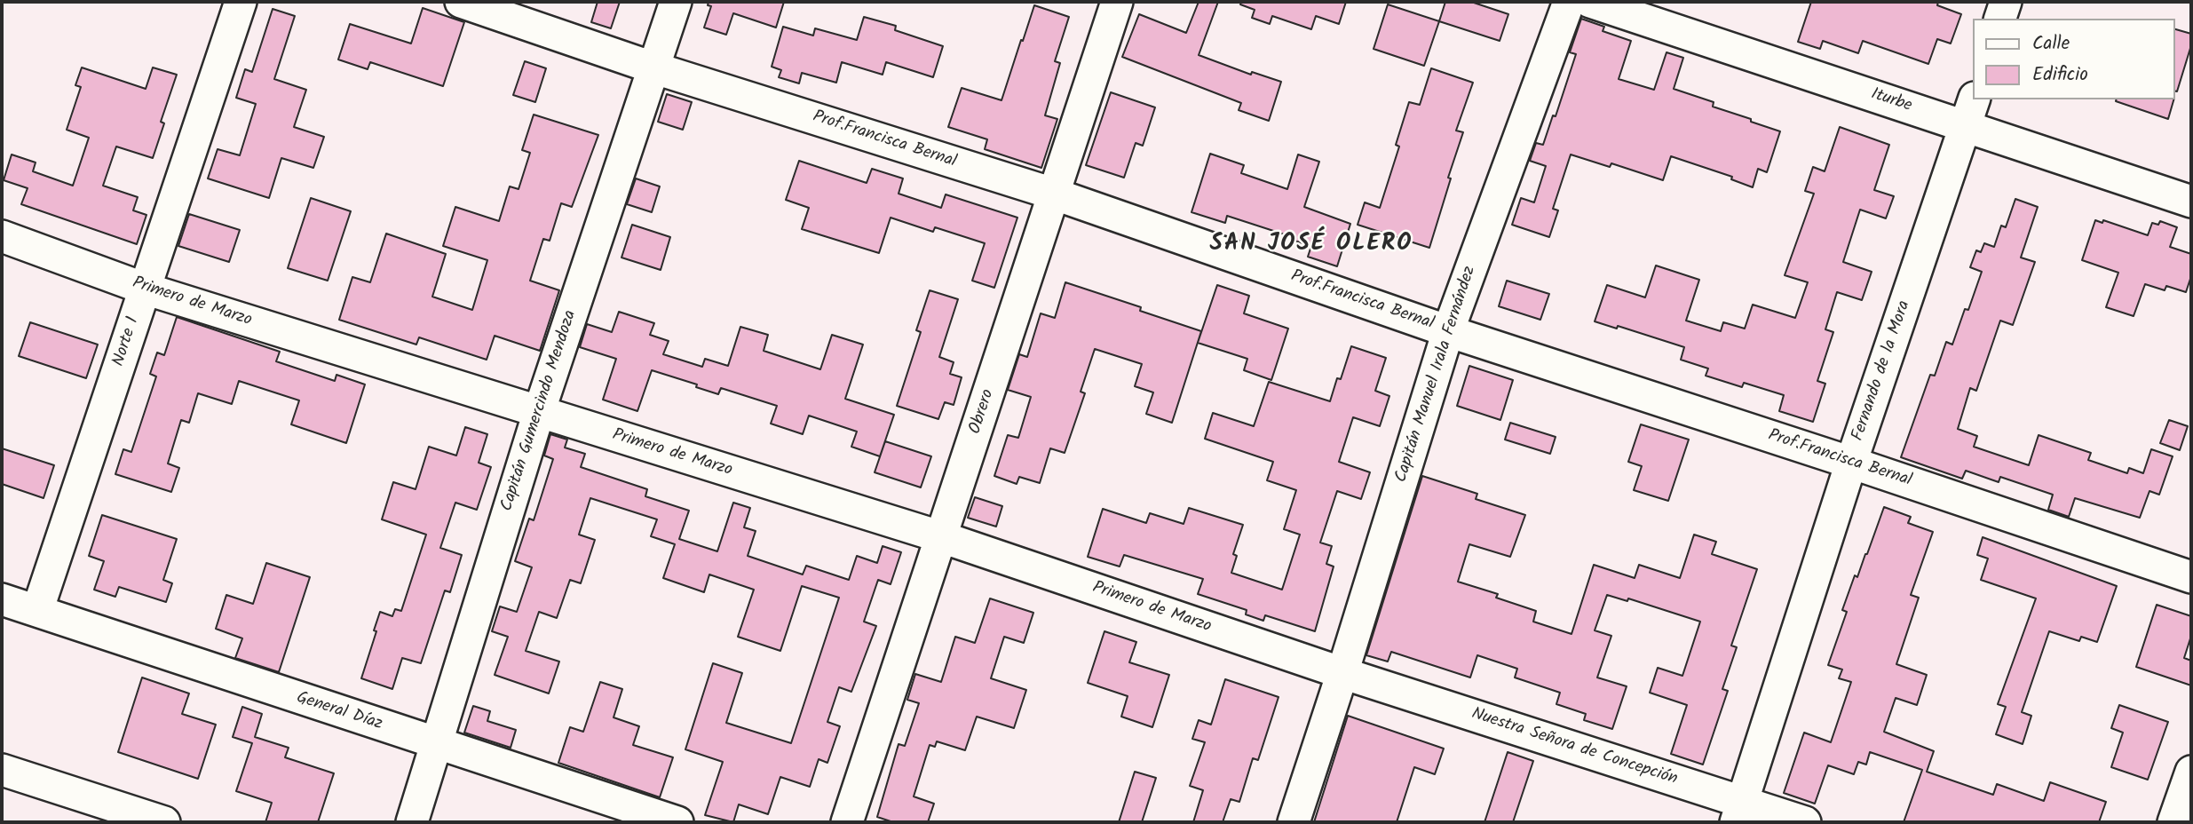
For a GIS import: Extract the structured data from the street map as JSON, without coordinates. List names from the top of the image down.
{
  "streets": {
    "street": [
      "Iturbe",
      "Prof.Francisca Bernal",
      "Primero de Marzo",
      "Norte 1",
      "Fernando de la Mora",
      "Capitán Manuel Irala Fernández",
      "Capitán Gumercindo Mendoza",
      "Obrero",
      "General Díaz",
      "Nuestra Señora de Concepción"
    ]
  },
  "crossings": [
    ["Iturbe", "Fernando de la Mora"],
    ["Prof.Francisca Bernal", "Fernando de la Mora"],
    ["Prof.Francisca Bernal", "Capitán Manuel Irala Fernández"],
    ["Prof.Francisca Bernal", "Capitán Gumercindo Mendoza"],
    ["Prof.Francisca Bernal", "Obrero"],
    ["Primero de Marzo", "Norte 1"],
    ["Primero de Marzo", "Capitán Manuel Irala Fernández"],
    ["Primero de Marzo", "Capitán Gumercindo Mendoza"],
    ["Primero de Marzo", "Obrero"],
    ["Primero de Marzo", "Nuestra Señora de Concepción"],
    ["Norte 1", "General Díaz"],
    ["Fernando de la Mora", "Nuestra Señora de Concepción"],
    ["Capitán Manuel Irala Fernández", "Nuestra Señora de Concepción"],
    ["Capitán Gumercindo Mendoza", "General Díaz"]
  ],
  "districts": ["SAN JOSÉ OLERO"],
  "legend": ["Calle", "Edificio"]
}
